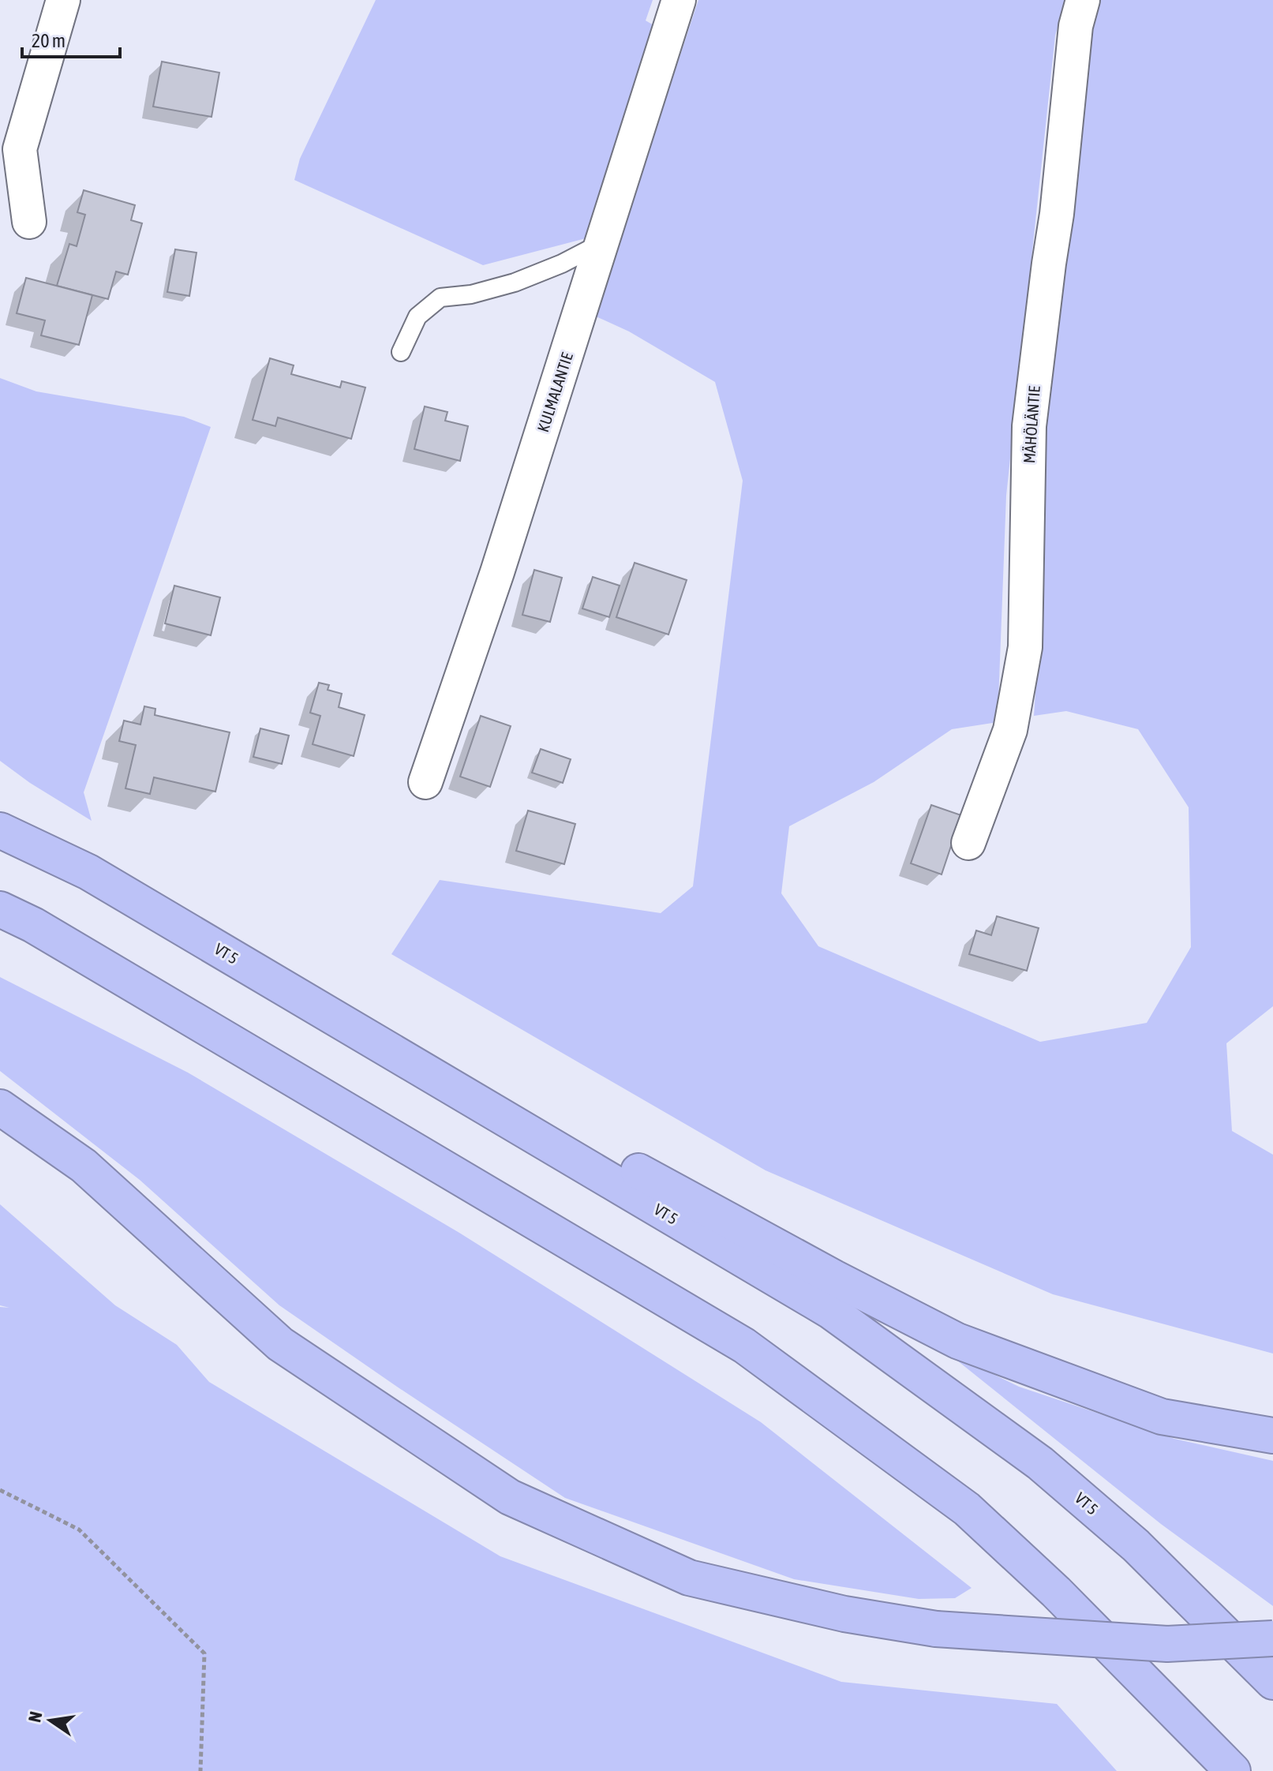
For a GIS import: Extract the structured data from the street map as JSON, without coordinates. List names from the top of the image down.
{
  "streets": {
    "highway": ["VT 5"],
    "street": ["KULMALANTIE", "MÄHÖLÄNTIE"]
  },
  "scale_bar": "20 m",
  "north": "left"
}
